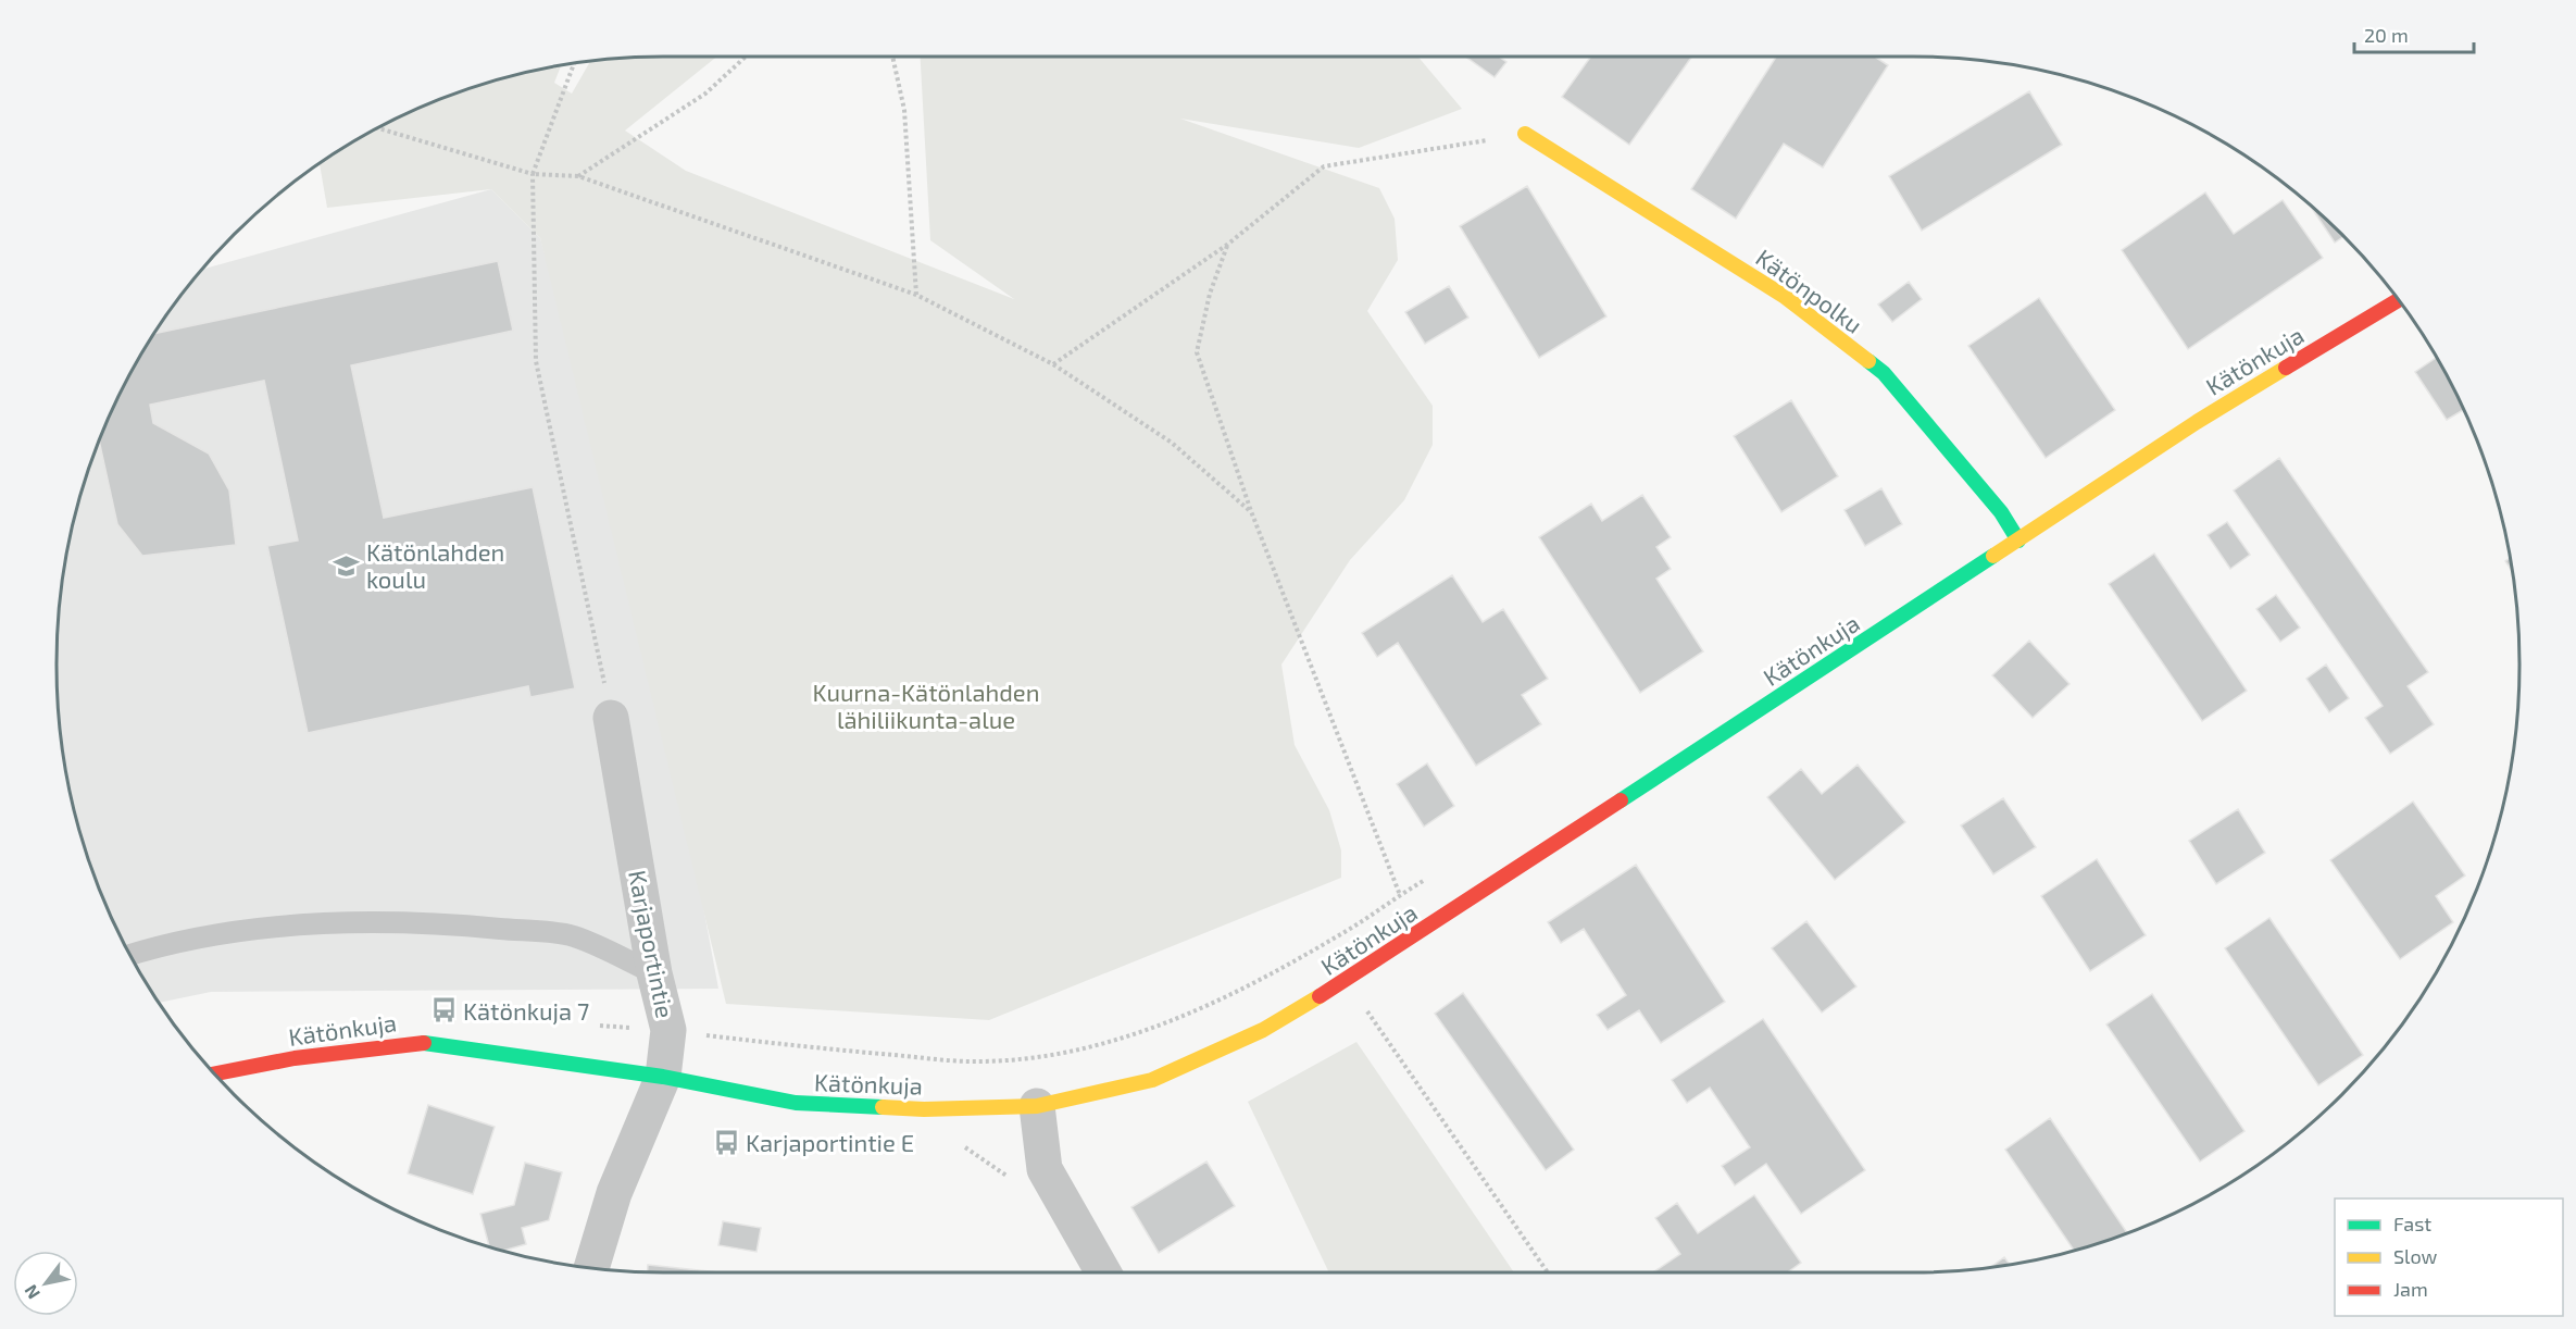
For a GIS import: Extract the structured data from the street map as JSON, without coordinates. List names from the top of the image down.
{
  "streets": {
    "street": ["Kätönpolku", "Kätönkuja", "Karjaportintie"]
  },
  "crossings": [
    ["Kätönpolku", "Kätönkuja"],
    ["Kätönkuja", "Karjaportintie"]
  ],
  "parks": ["Kuurna-Kätönlahden lähiliikunta-alue"],
  "places": {
    "school or university": ["Kätönlahden koulu"],
    "bus stop": ["Kätönkuja 7", "Karjaportintie E"]
  },
  "legend": ["Fast", "Slow", "Jam"],
  "scale_bar": "20 m",
  "north": "bottom left"
}
